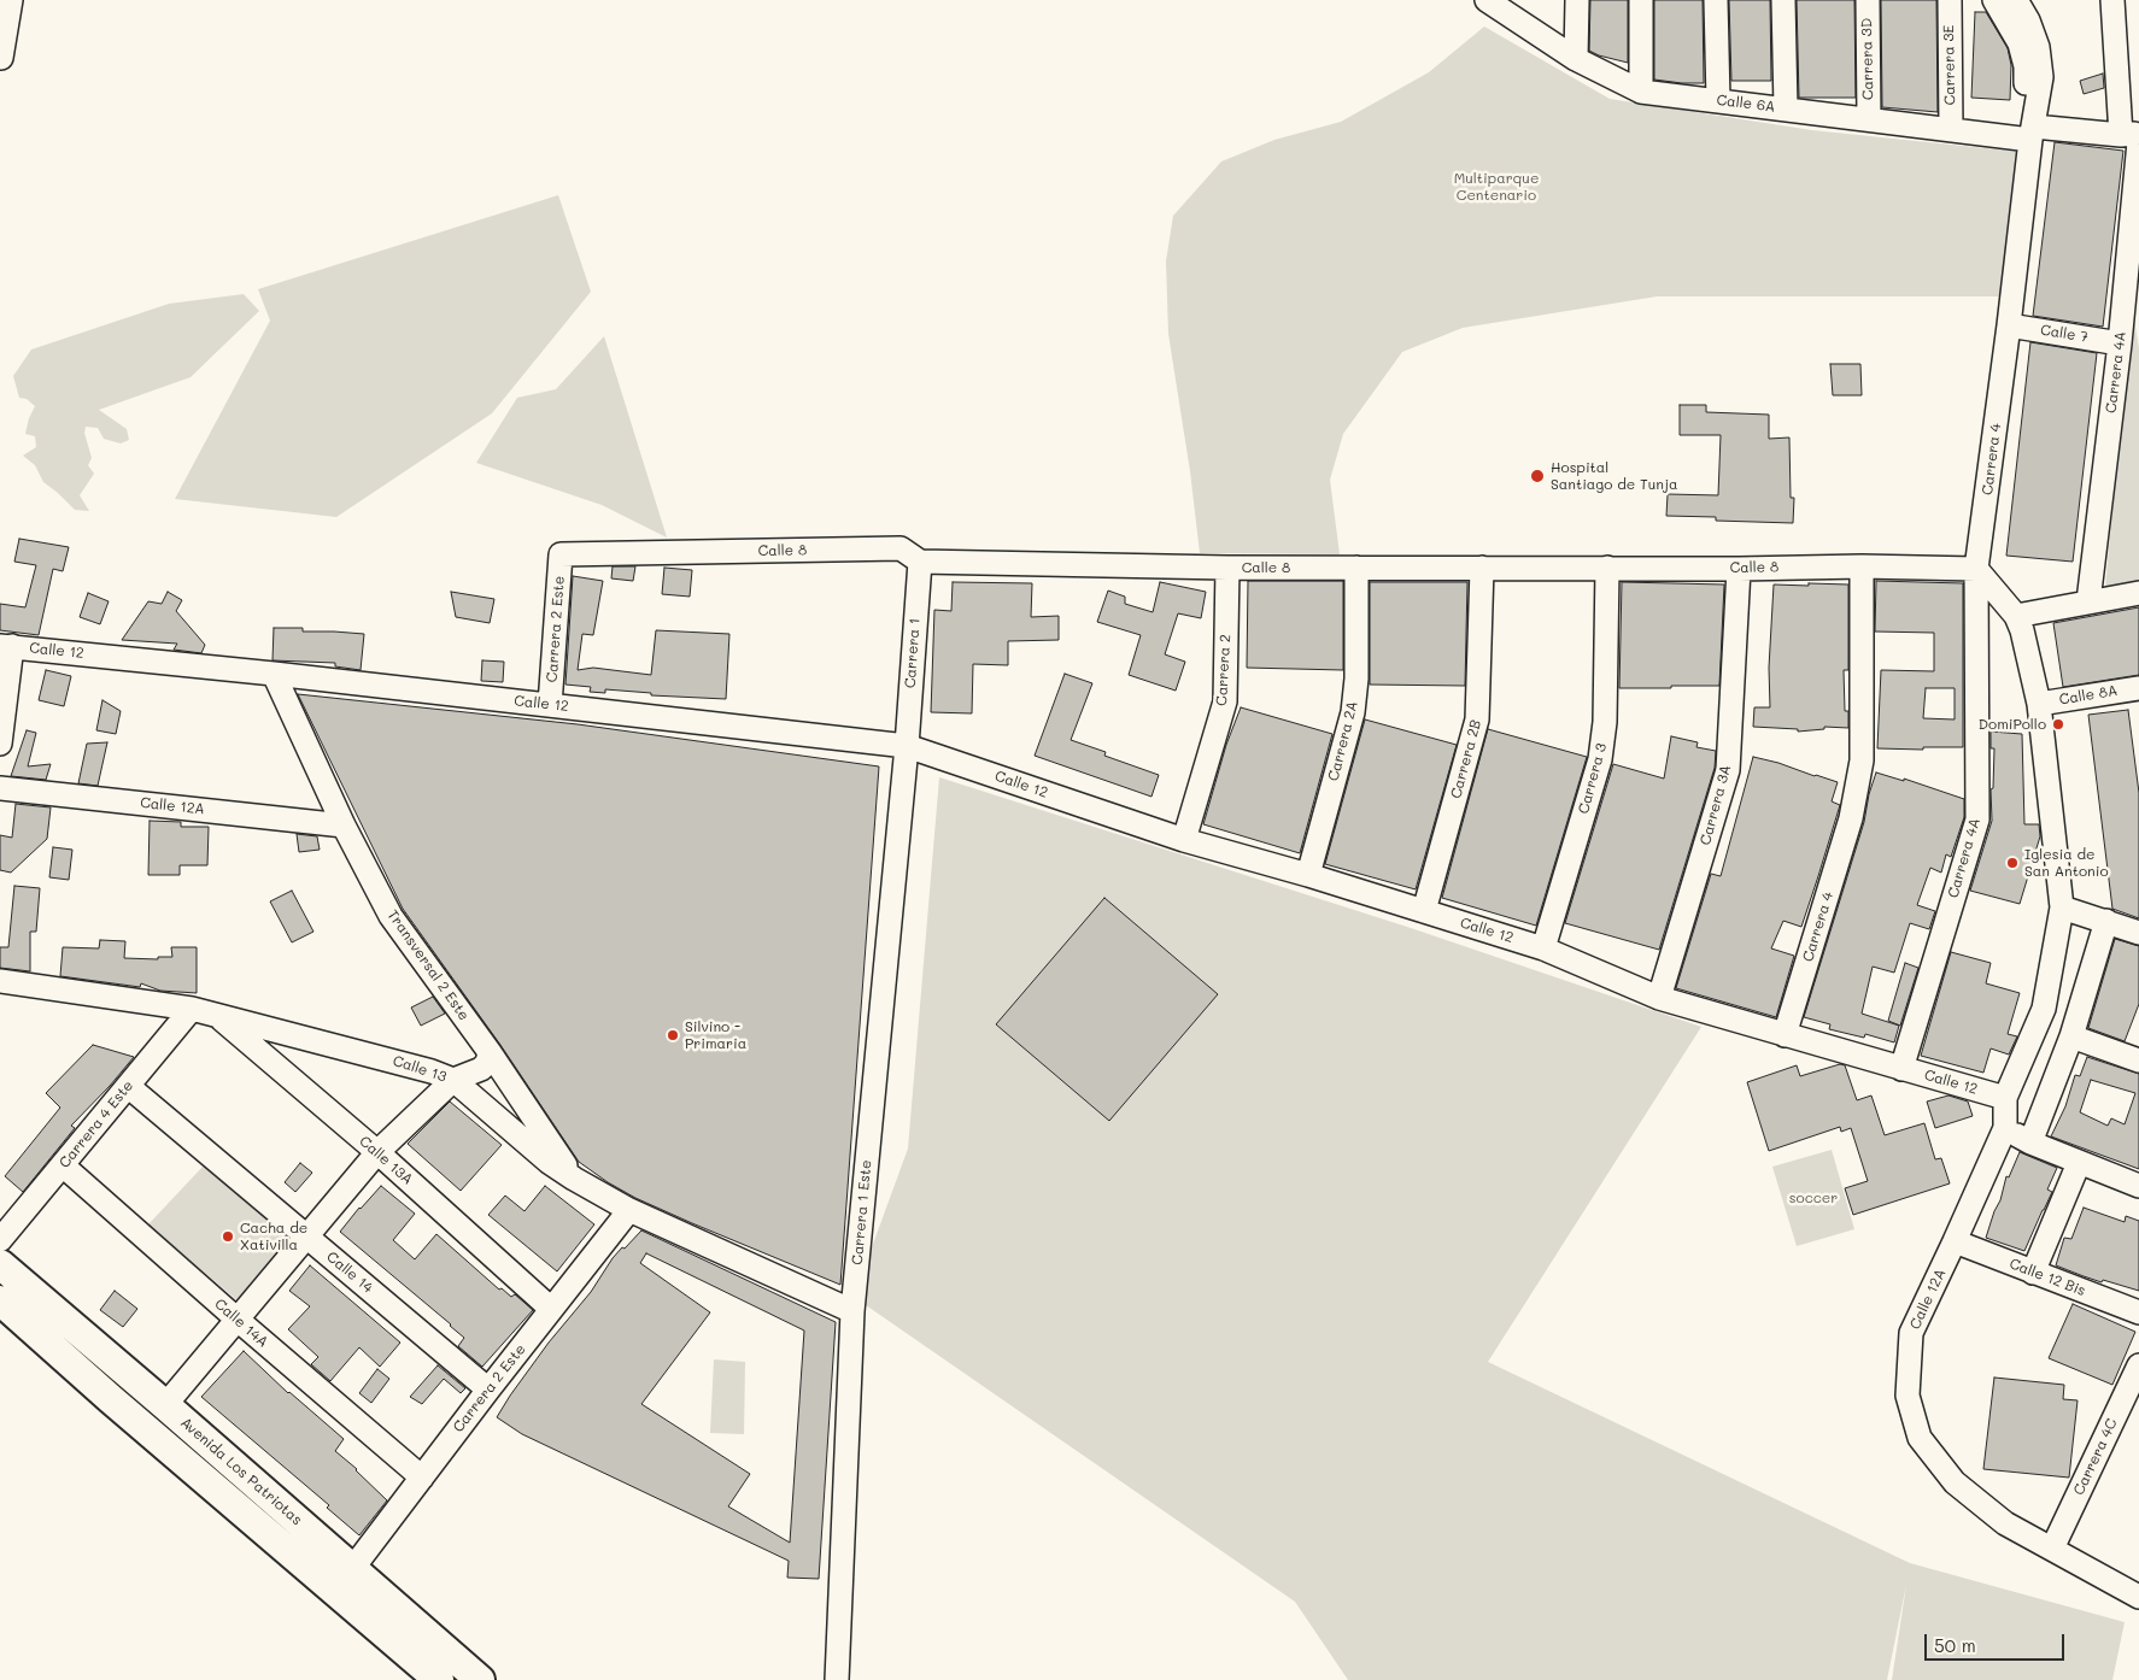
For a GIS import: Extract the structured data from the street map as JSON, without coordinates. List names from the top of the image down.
{
  "streets": {
    "main road": ["Avenida Los Patriotas"],
    "street": [
      "Carrera 3D",
      "Carrera 3E",
      "Calle 6A",
      "Calle 7",
      "Carrera 4A",
      "Carrera 4",
      "Calle 8",
      "Carrera 2 Este",
      "Calle 12",
      "Carrera 1",
      "Carrera 2",
      "Calle 8A",
      "Carrera 2A",
      "Carrera 2B",
      "Carrera 3",
      "Carrera 3A",
      "Calle 12A",
      "Transversal 2 Este",
      "Calle 13",
      "Carrera 4 Este",
      "Calle 13A",
      "Carrera 1 Este",
      "Calle 14",
      "Calle 12 Bis",
      "Calle 14A",
      "Carrera 4C"
    ]
  },
  "crossings": [
    ["Carrera 3D", "Calle 6A"],
    ["Carrera 3E", "Calle 6A"],
    ["Calle 6A", "Carrera 4A"],
    ["Calle 6A", "Carrera 4"],
    ["Calle 7", "Carrera 4A"],
    ["Calle 7", "Carrera 4"],
    ["Carrera 4A", "Carrera 4"],
    ["Carrera 4A", "Calle 8"],
    ["Carrera 4A", "Calle 12"],
    ["Carrera 4", "Calle 8"],
    ["Carrera 4", "Calle 12"],
    ["Calle 8", "Carrera 2 Este"],
    ["Calle 8", "Carrera 1"],
    ["Calle 8", "Carrera 2"],
    ["Calle 8", "Carrera 2A"],
    ["Calle 8", "Carrera 2B"],
    ["Calle 8", "Carrera 3"],
    ["Calle 8", "Carrera 3A"],
    ["Carrera 2 Este", "Calle 12"],
    ["Carrera 2 Este", "Calle 13"],
    ["Carrera 2 Este", "Calle 13A"],
    ["Carrera 2 Este", "Calle 14"],
    ["Carrera 2 Este", "Calle 14A"],
    ["Carrera 2 Este", "Avenida Los Patriotas"],
    ["Calle 12", "Carrera 1"],
    ["Calle 12", "Carrera 2"],
    ["Calle 12", "Carrera 2A"],
    ["Calle 12", "Carrera 2B"],
    ["Calle 12", "Carrera 3"],
    ["Calle 12", "Carrera 3A"],
    ["Calle 12", "Calle 12A"],
    ["Calle 12", "Transversal 2 Este"],
    ["Calle 12", "Carrera 1 Este"],
    ["Carrera 1", "Carrera 1 Este"],
    ["Calle 12A", "Transversal 2 Este"],
    ["Calle 12A", "Calle 12 Bis"],
    ["Calle 12A", "Carrera 4C"],
    ["Transversal 2 Este", "Calle 13"],
    ["Calle 13", "Carrera 4 Este"],
    ["Calle 13", "Calle 13A"],
    ["Calle 13", "Carrera 1 Este"],
    ["Carrera 4 Este", "Calle 14"],
    ["Carrera 4 Este", "Calle 14A"]
  ],
  "parks": ["Multiparque Centenario", "soccer"],
  "places": [
    "Hospital Santiago de Tunja",
    "DomiPollo",
    "Iglesia de San Antonio",
    "Silvino - Primaria",
    "Cacha de Xativilla"
  ],
  "scale_bar": "50 m"
}
